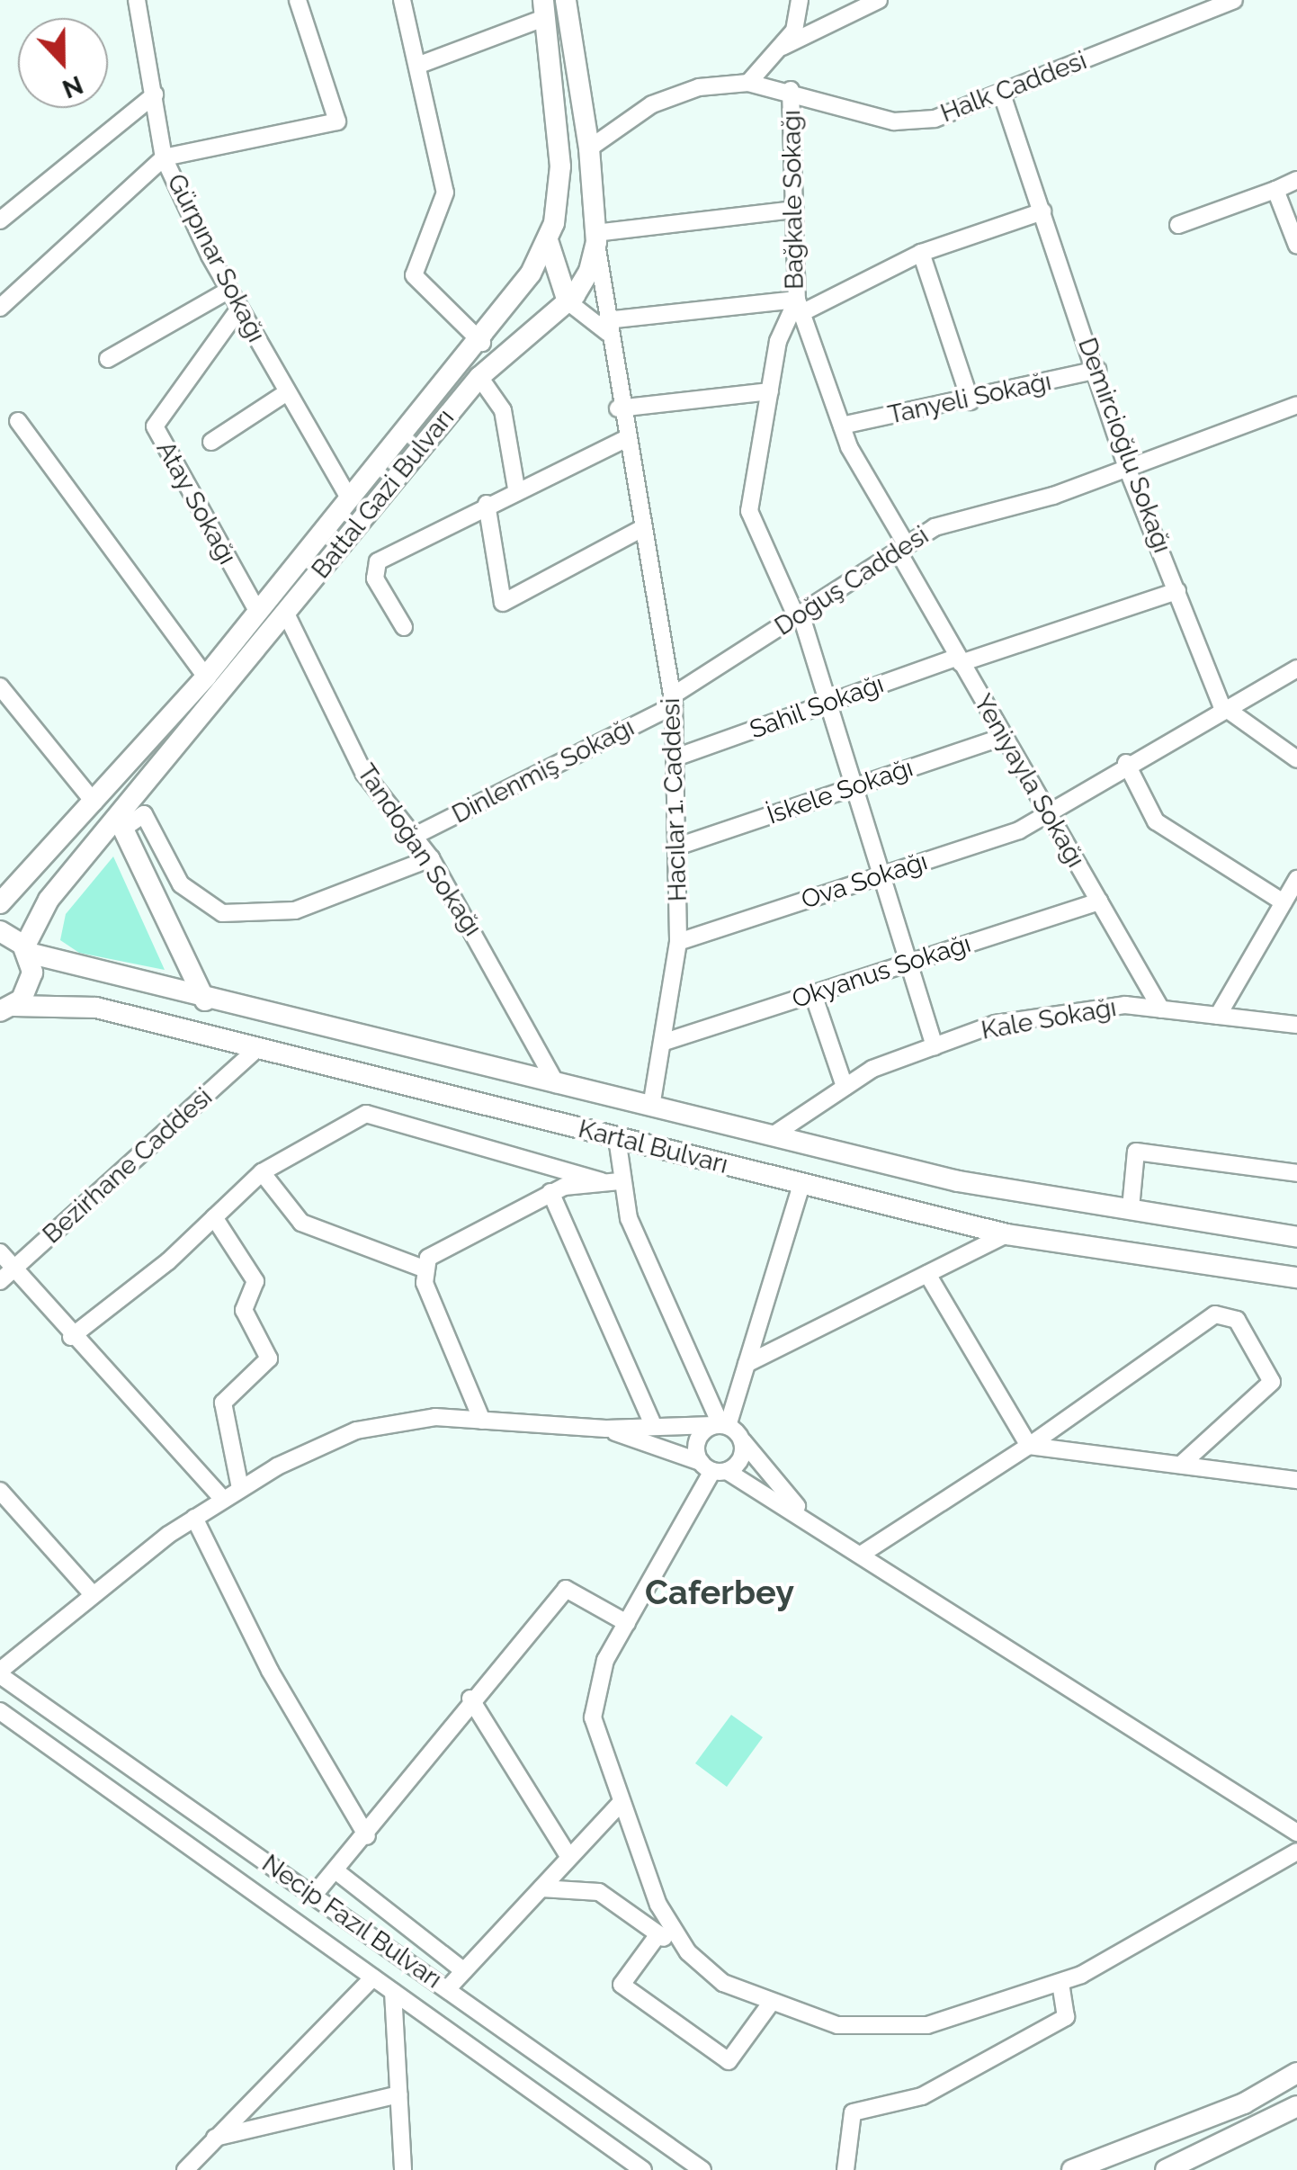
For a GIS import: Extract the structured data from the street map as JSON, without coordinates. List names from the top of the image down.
{
  "streets": {
    "main road": ["Battal Gazi Bulvarı", "Kartal Bulvarı"],
    "street": [
      "Halk Caddesi",
      "Bağkale Sokağı",
      "Gürpınar Sokağı",
      "Tanyeli Sokağı",
      "Demircioğlu Sokağı",
      "Atay Sokağı",
      "Doğuş Caddesi",
      "Sahil Sokağı",
      "Dinlenmiş Sokağı",
      "Yeniyayla Sokağı",
      "İskele Sokağı",
      "Hacılar 1. Caddesi",
      "Tandoğan Sokağı",
      "Ova Sokağı",
      "Okyanus Sokağı",
      "Kale Sokağı",
      "Bezirhane Caddesi",
      "Necip Fazıl Bulvarı"
    ]
  },
  "crossings": [
    ["Halk Caddesi", "Bağkale Sokağı"],
    ["Halk Caddesi", "Demircioğlu Sokağı"],
    ["Bağkale Sokağı", "Doğuş Caddesi"],
    ["Bağkale Sokağı", "Sahil Sokağı"],
    ["Bağkale Sokağı", "Yeniyayla Sokağı"],
    ["Bağkale Sokağı", "İskele Sokağı"],
    ["Bağkale Sokağı", "Ova Sokağı"],
    ["Bağkale Sokağı", "Okyanus Sokağı"],
    ["Bağkale Sokağı", "Kale Sokağı"],
    ["Gürpınar Sokağı", "Battal Gazi Bulvarı"],
    ["Gürpınar Sokağı", "Atay Sokağı"],
    ["Tanyeli Sokağı", "Demircioğlu Sokağı"],
    ["Tanyeli Sokağı", "Yeniyayla Sokağı"],
    ["Demircioğlu Sokağı", "Doğuş Caddesi"],
    ["Demircioğlu Sokağı", "Sahil Sokağı"],
    ["Demircioğlu Sokağı", "Ova Sokağı"],
    ["Battal Gazi Bulvarı", "Atay Sokağı"],
    ["Battal Gazi Bulvarı", "Hacılar 1. Caddesi"],
    ["Battal Gazi Bulvarı", "Tandoğan Sokağı"],
    ["Battal Gazi Bulvarı", "Kartal Bulvarı"],
    ["Doğuş Caddesi", "Dinlenmiş Sokağı"],
    ["Doğuş Caddesi", "Yeniyayla Sokağı"],
    ["Doğuş Caddesi", "Hacılar 1. Caddesi"],
    ["Sahil Sokağı", "Yeniyayla Sokağı"],
    ["Sahil Sokağı", "Hacılar 1. Caddesi"],
    ["Dinlenmiş Sokağı", "Hacılar 1. Caddesi"],
    ["Dinlenmiş Sokağı", "Tandoğan Sokağı"],
    ["Yeniyayla Sokağı", "İskele Sokağı"],
    ["Yeniyayla Sokağı", "Ova Sokağı"],
    ["Yeniyayla Sokağı", "Okyanus Sokağı"],
    ["Yeniyayla Sokağı", "Kale Sokağı"],
    ["İskele Sokağı", "Hacılar 1. Caddesi"],
    ["Hacılar 1. Caddesi", "Ova Sokağı"],
    ["Hacılar 1. Caddesi", "Okyanus Sokağı"],
    ["Hacılar 1. Caddesi", "Kartal Bulvarı"],
    ["Tandoğan Sokağı", "Kartal Bulvarı"],
    ["Kale Sokağı", "Kartal Bulvarı"],
    ["Kartal Bulvarı", "Bezirhane Caddesi"]
  ],
  "districts": ["Caferbey"],
  "north": "bottom"
}
